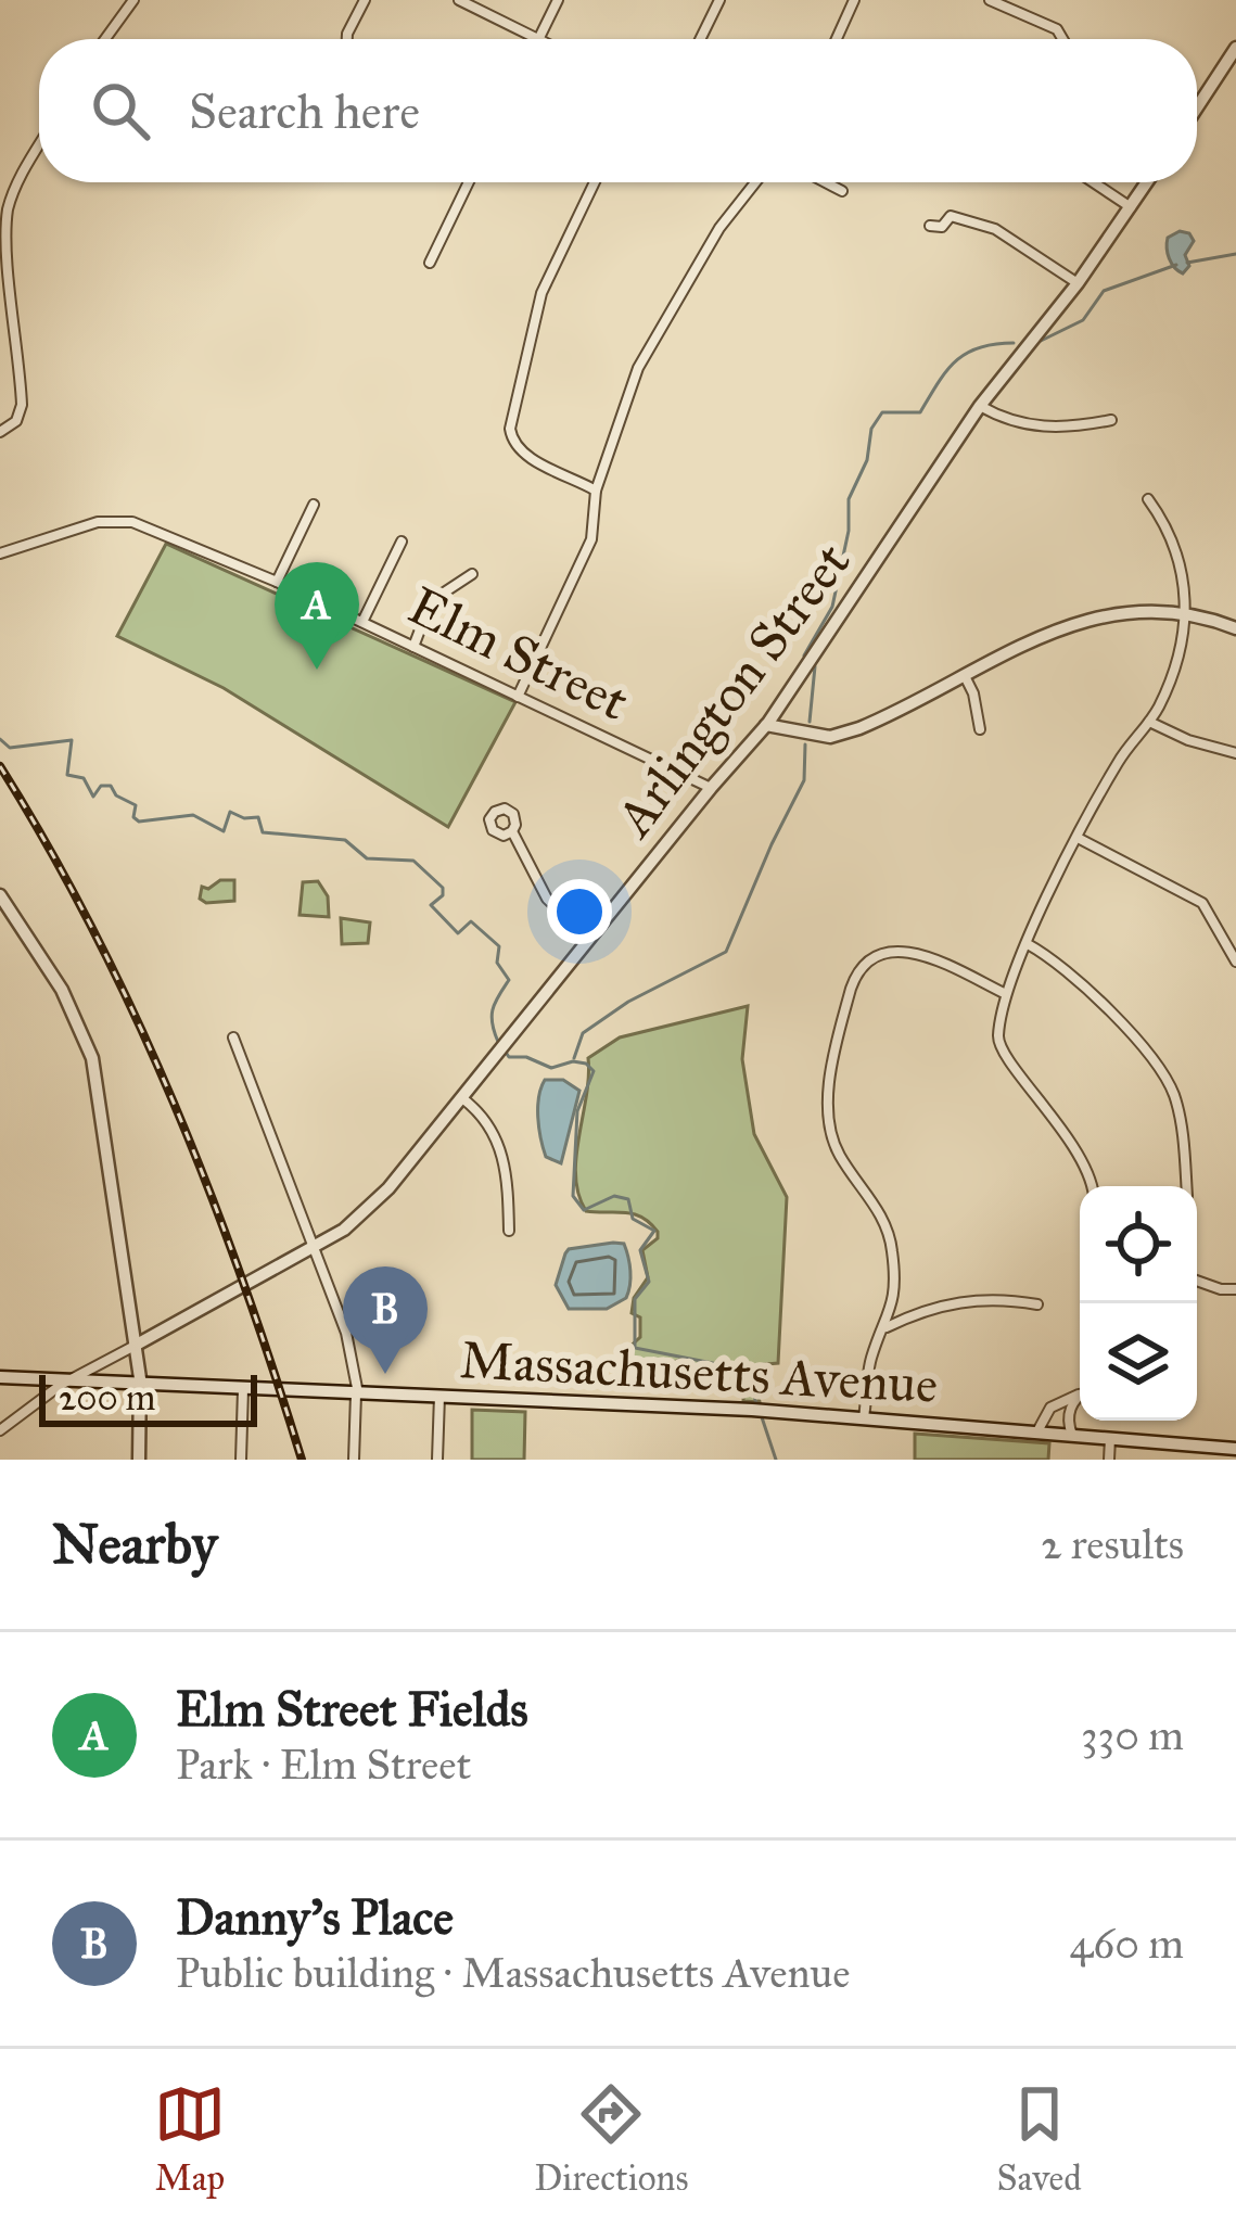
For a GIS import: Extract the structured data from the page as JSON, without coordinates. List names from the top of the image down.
{
  "streets": {
    "street": ["Elm Street", "Arlington Street", "Massachusetts Avenue"]
  },
  "crossings": [
    ["Elm Street", "Arlington Street"],
    ["Arlington Street", "Massachusetts Avenue"]
  ],
  "scale_bar": "200 m",
  "page": {
    "search": "Search here",
    "pins": ["A", "B"],
    "scale": "200 m",
    "heading": ["Nearby", "2 results"],
    "list": [
      {
        "mark": "A",
        "name": "Elm Street Fields",
        "note": "Park · Elm Street",
        "value": "330 m"
      },
      {
        "mark": "B",
        "name": "Danny's Place",
        "note": "Public building · Massachusetts Avenue",
        "value": "460 m"
      }
    ],
    "nav": ["Map", "Directions", "Saved"]
  }
}
